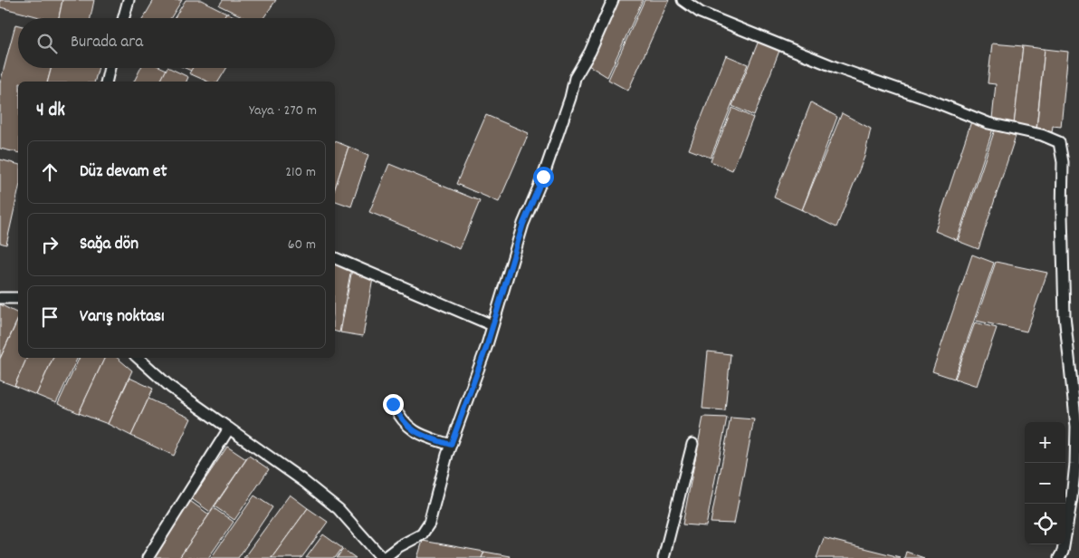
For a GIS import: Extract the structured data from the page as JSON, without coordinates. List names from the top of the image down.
{
  "page": {
    "search": "Burada ara",
    "heading": ["4 dk", "Yaya · 270 m"],
    "list": [
      ["Düz devam et", "210 m"],
      ["Sağa dön", "60 m"],
      "Varış noktası"
    ],
    "map_buttons": ["+", "−"]
  }
}
